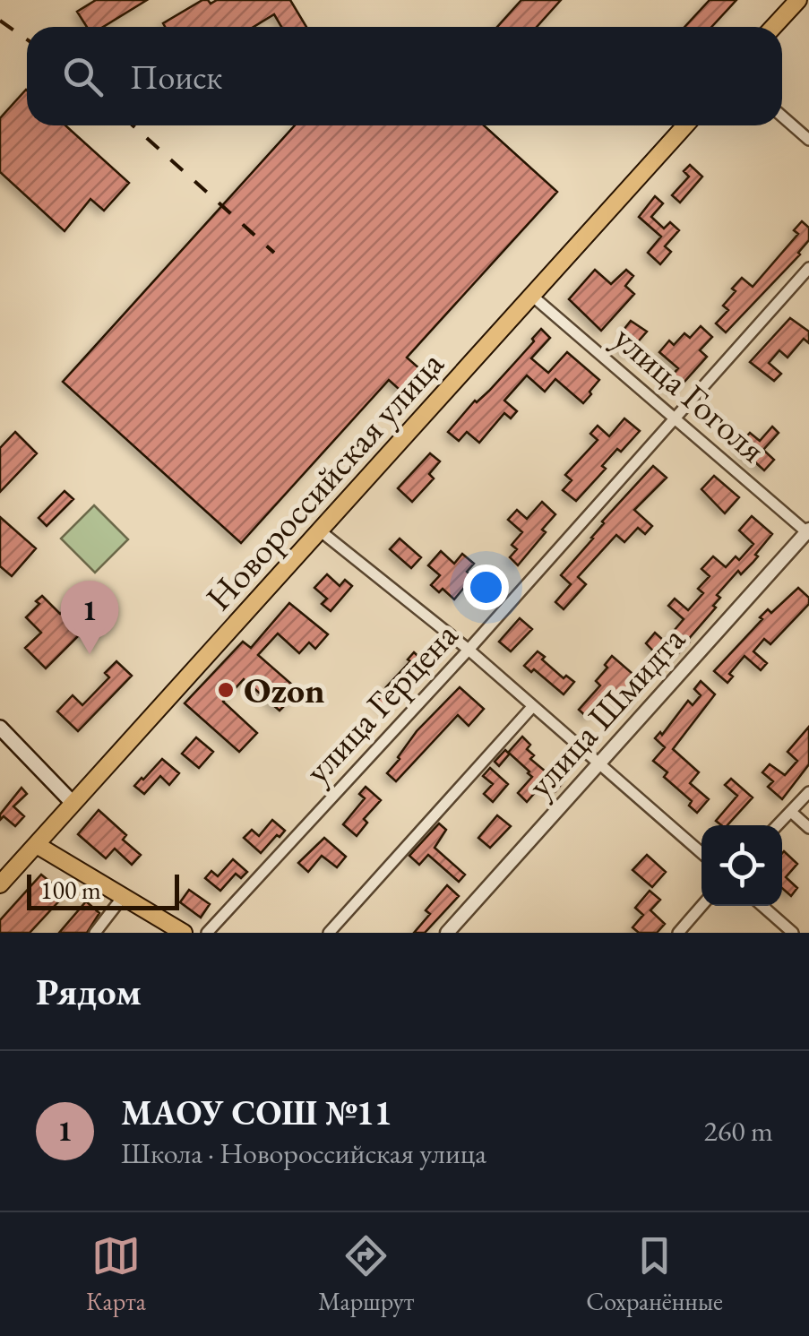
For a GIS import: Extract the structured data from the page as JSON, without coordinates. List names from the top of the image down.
{
  "streets": {
    "main road": ["Новороссийская улица"],
    "street": ["улица Гоголя", "улица Герцена", "улица Шмидта"]
  },
  "crossings": [
    ["улица Гоголя", "Новороссийская улица"],
    ["улица Гоголя", "улица Герцена"],
    ["улица Гоголя", "улица Шмидта"]
  ],
  "places": ["Ozon"],
  "scale_bar": "100 m",
  "page": {
    "search": "Поиск",
    "pins": "1",
    "scale": "100 m",
    "heading": "Рядом",
    "list": [
      {
        "mark": "1",
        "name": "МАОУ СОШ №11",
        "note": "Школа · Новороссийская улица",
        "value": "260 m"
      }
    ],
    "nav": ["Карта", "Маршрут", "Сохранённые"]
  }
}
